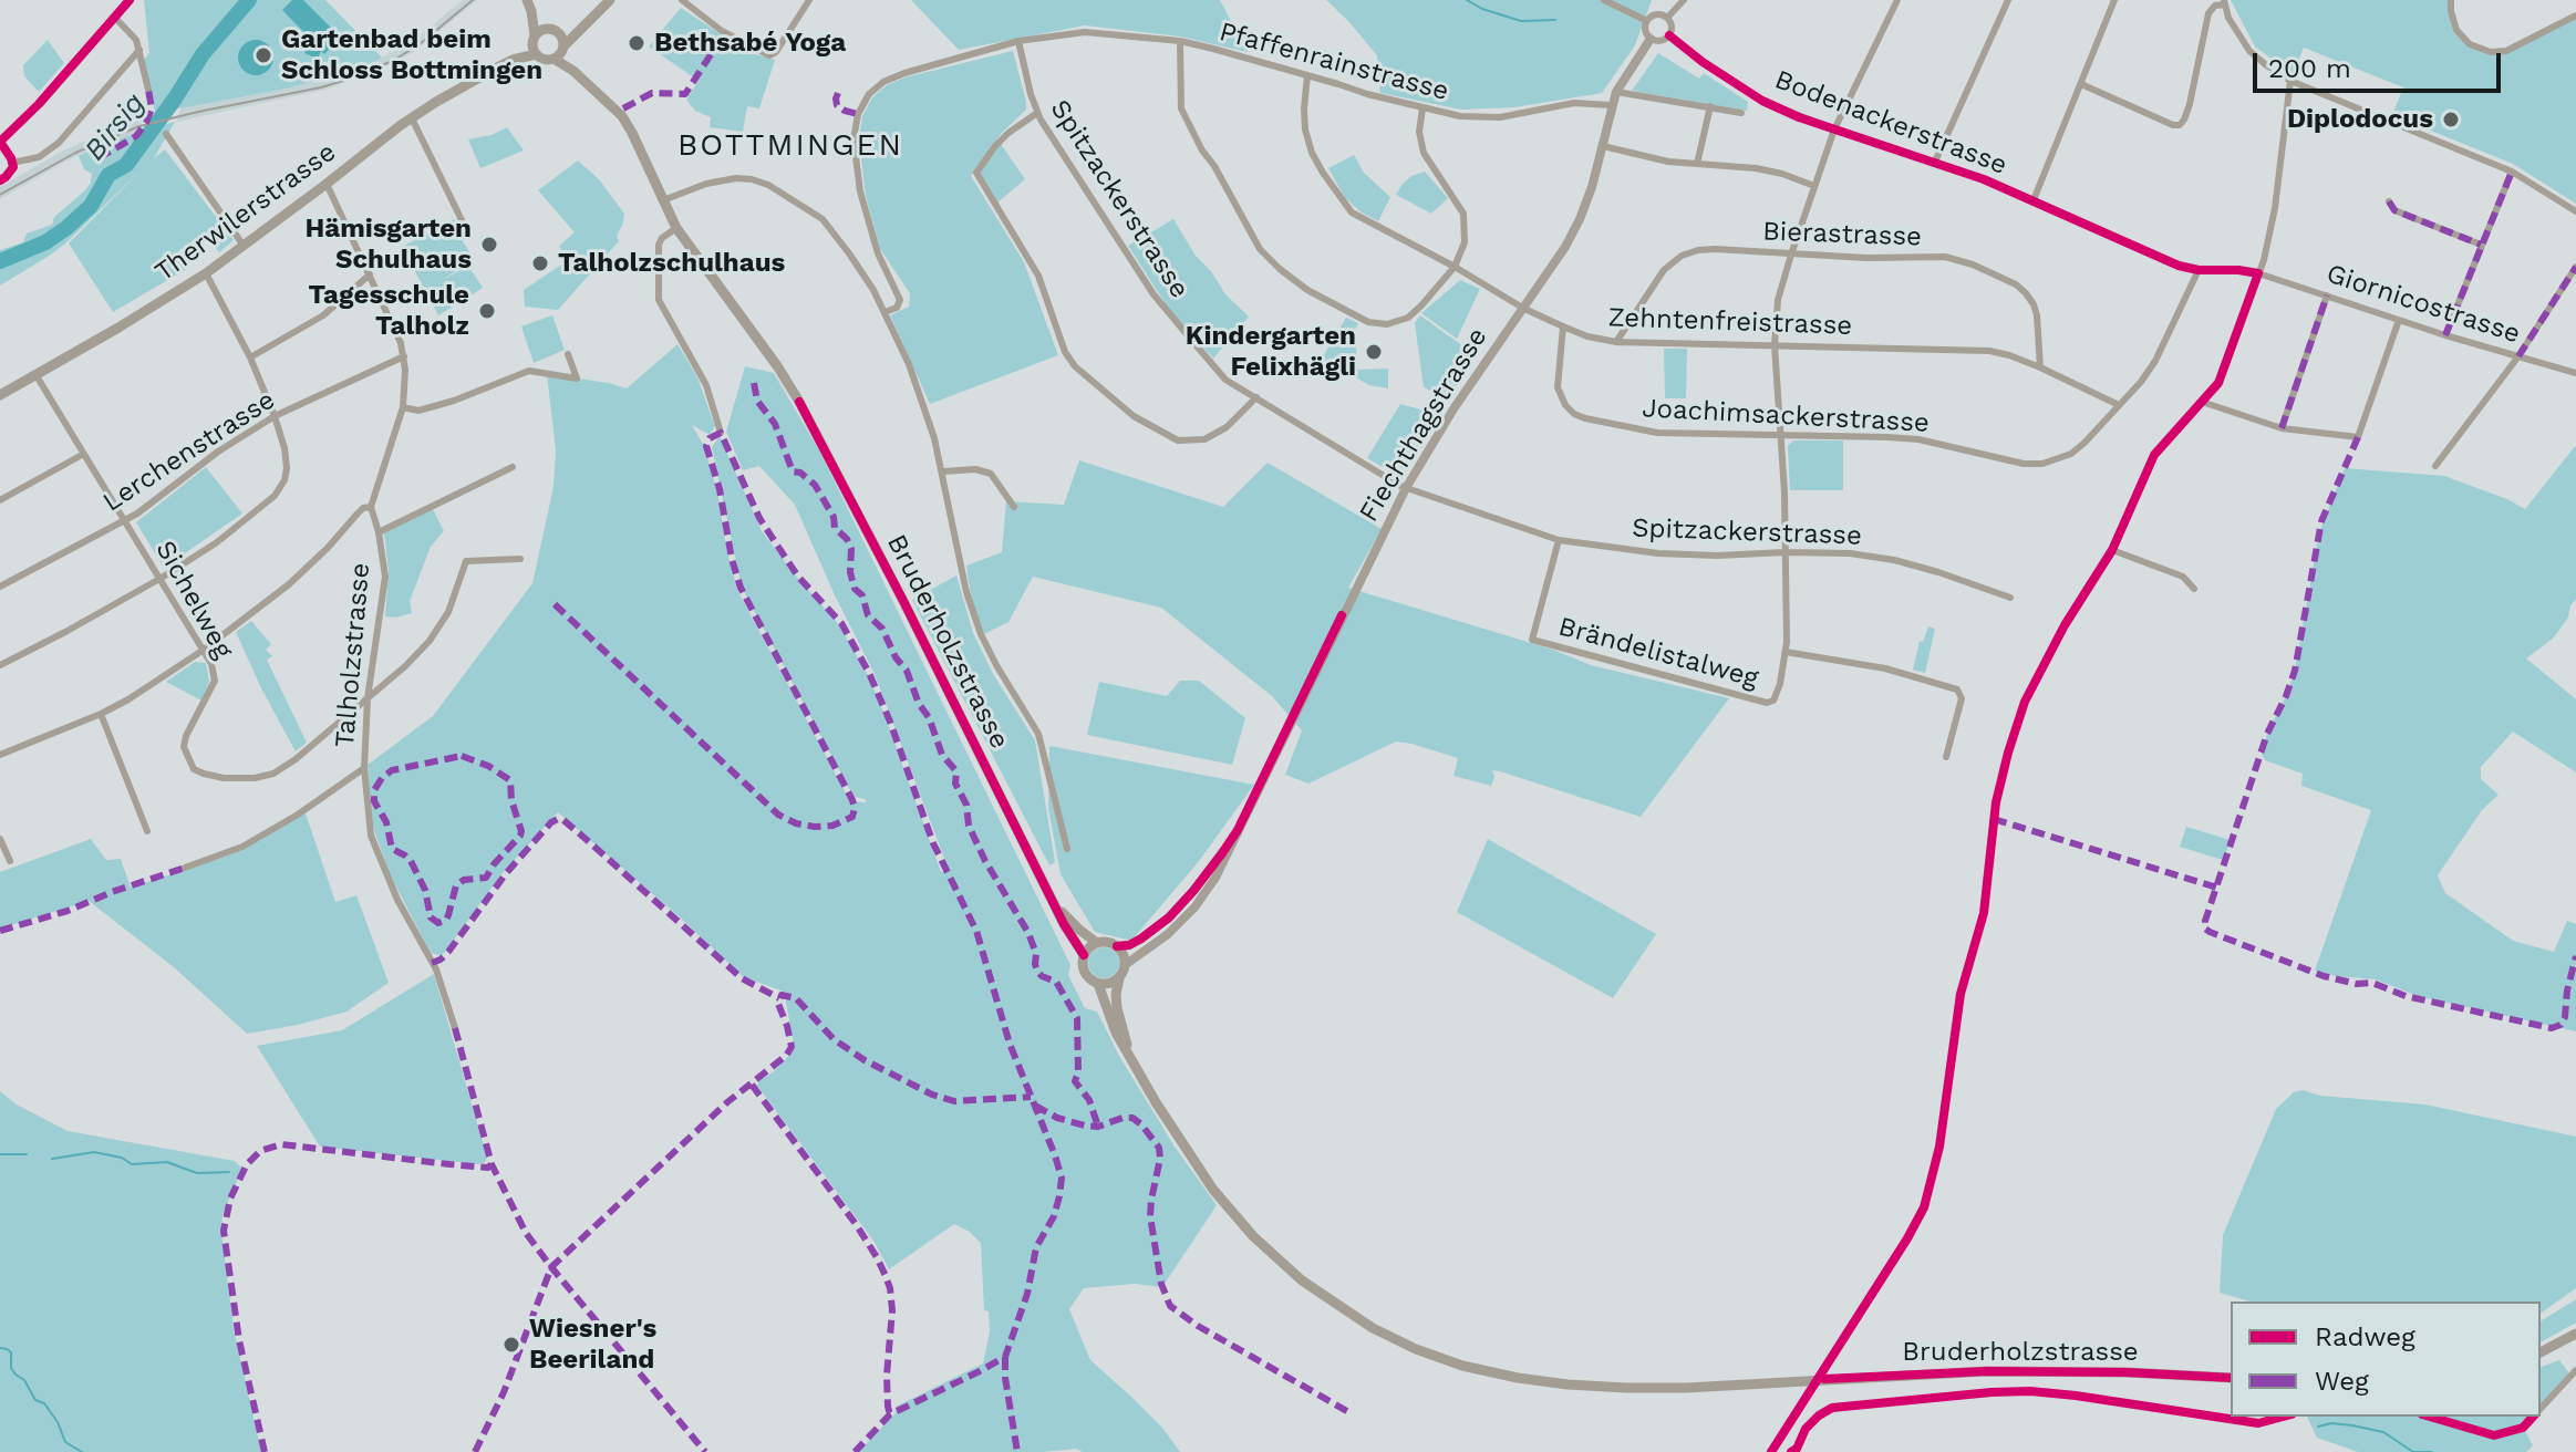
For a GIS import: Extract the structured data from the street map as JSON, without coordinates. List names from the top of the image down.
{
  "streets": {
    "main road": ["Therwilerstrasse", "Bruderholzstrasse"],
    "street": [
      "Pfaffenrainstrasse",
      "Bodenackerstrasse",
      "Spitzackerstrasse",
      "Bierastrasse",
      "Giornicostrasse",
      "Zehntenfreistrasse",
      "Joachimsackerstrasse",
      "Fiechthagstrasse",
      "Lerchenstrasse",
      "Sichelweg",
      "Brändelistalweg",
      "Talholzstrasse"
    ]
  },
  "crossings": [
    ["Pfaffenrainstrasse", "Spitzackerstrasse"],
    ["Pfaffenrainstrasse", "Zehntenfreistrasse"],
    ["Pfaffenrainstrasse", "Fiechthagstrasse"],
    ["Bodenackerstrasse", "Giornicostrasse"],
    ["Bodenackerstrasse", "Joachimsackerstrasse"],
    ["Bodenackerstrasse", "Fiechthagstrasse"],
    ["Spitzackerstrasse", "Fiechthagstrasse"],
    ["Spitzackerstrasse", "Brändelistalweg"],
    ["Therwilerstrasse", "Sichelweg"],
    ["Therwilerstrasse", "Bruderholzstrasse"],
    ["Bierastrasse", "Zehntenfreistrasse"],
    ["Zehntenfreistrasse", "Joachimsackerstrasse"],
    ["Zehntenfreistrasse", "Fiechthagstrasse"],
    ["Fiechthagstrasse", "Bruderholzstrasse"],
    ["Lerchenstrasse", "Sichelweg"],
    ["Sichelweg", "Talholzstrasse"]
  ],
  "districts": ["BOTTMINGEN"],
  "water": ["Birsig"],
  "places": [
    "Bethsabé Yoga",
    "Gartenbad beim Schloss Bottmingen",
    "Diplodocus",
    "Hämisgarten Schulhaus",
    "Talholzschulhaus",
    "Tagesschule Talholz",
    "Kindergarten Felixhägli",
    "Wiesner's Beeriland"
  ],
  "legend": ["Radweg", "Weg"],
  "scale_bar": "200 m"
}
